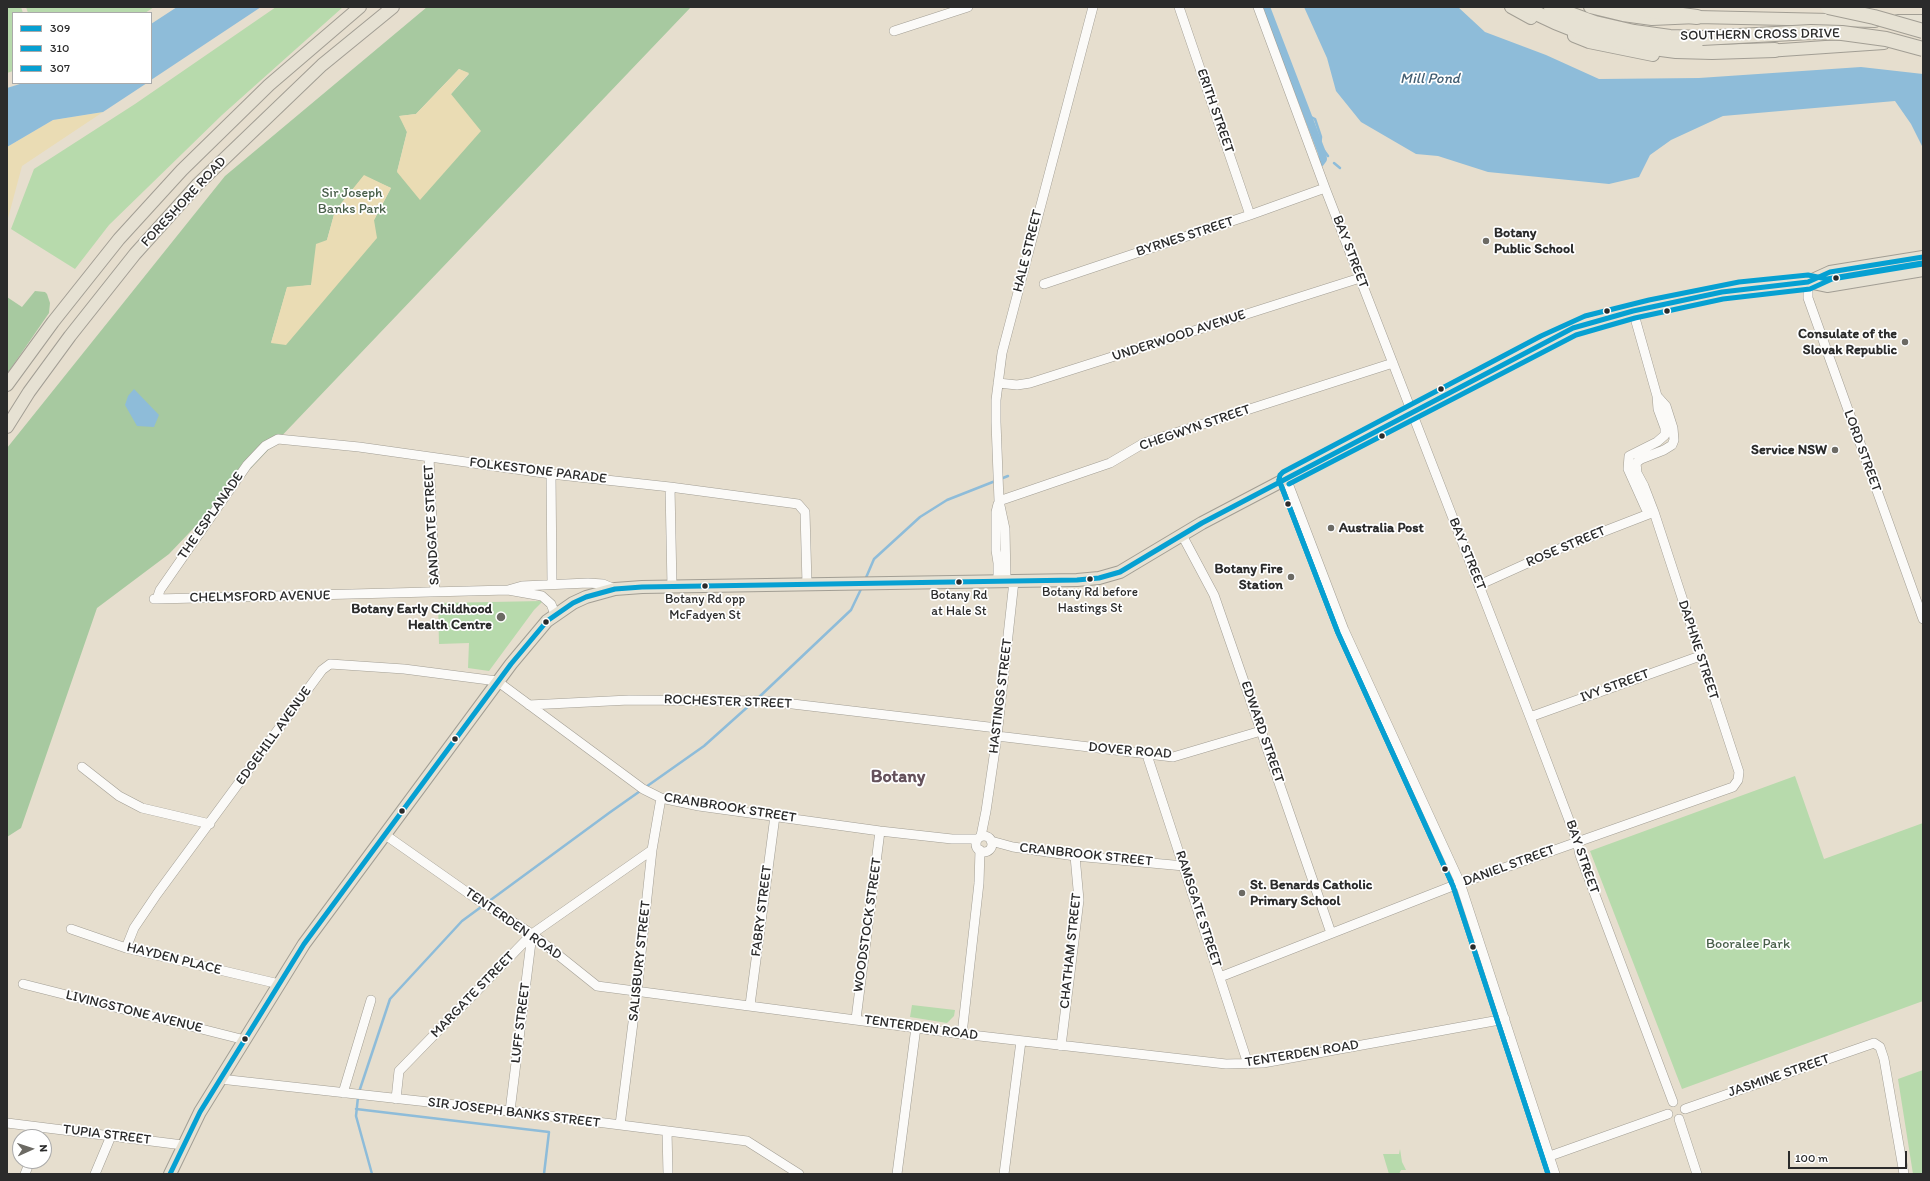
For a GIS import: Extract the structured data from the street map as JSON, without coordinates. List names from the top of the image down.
{
  "streets": {
    "highway": ["SOUTHERN CROSS DRIVE"],
    "main road": ["FORESHORE ROAD"],
    "street": [
      "ERITH STREET",
      "BYRNES STREET",
      "HALE STREET",
      "BAY STREET",
      "UNDERWOOD AVENUE",
      "CHEGWYN STREET",
      "LORD STREET",
      "FOLKESTONE PARADE",
      "THE ESPLANADE",
      "SANDGATE STREET",
      "ROSE STREET",
      "CHELMSFORD AVENUE",
      "DAPHNE STREET",
      "IVY STREET",
      "HASTINGS STREET",
      "ROCHESTER STREET",
      "EDWARD STREET",
      "EDGEHILL AVENUE",
      "DOVER ROAD",
      "CRANBROOK STREET",
      "DANIEL STREET",
      "RAMSGATE STREET",
      "FABRY STREET",
      "TENTERDEN ROAD",
      "WOODSTOCK STREET",
      "CHATHAM STREET",
      "HAYDEN PLACE",
      "SALISBURY STREET",
      "MARGATE STREET",
      "LIVINGSTONE AVENUE",
      "LUFF STREET",
      "JASMINE STREET",
      "SIR JOSEPH BANKS STREET",
      "TUPIA STREET"
    ]
  },
  "crossings": [
    ["ERITH STREET", "BYRNES STREET"],
    ["BYRNES STREET", "BAY STREET"],
    ["HALE STREET", "UNDERWOOD AVENUE"],
    ["HALE STREET", "CHEGWYN STREET"],
    ["HALE STREET", "HASTINGS STREET"],
    ["BAY STREET", "UNDERWOOD AVENUE"],
    ["BAY STREET", "CHEGWYN STREET"],
    ["BAY STREET", "ROSE STREET"],
    ["BAY STREET", "IVY STREET"],
    ["BAY STREET", "DANIEL STREET"],
    ["BAY STREET", "JASMINE STREET"],
    ["FOLKESTONE PARADE", "THE ESPLANADE"],
    ["FOLKESTONE PARADE", "SANDGATE STREET"],
    ["THE ESPLANADE", "CHELMSFORD AVENUE"],
    ["SANDGATE STREET", "CHELMSFORD AVENUE"],
    ["ROSE STREET", "DAPHNE STREET"],
    ["DAPHNE STREET", "IVY STREET"],
    ["DAPHNE STREET", "DANIEL STREET"],
    ["HASTINGS STREET", "ROCHESTER STREET"],
    ["HASTINGS STREET", "DOVER ROAD"],
    ["HASTINGS STREET", "CRANBROOK STREET"],
    ["HASTINGS STREET", "TENTERDEN ROAD"],
    ["ROCHESTER STREET", "DOVER ROAD"],
    ["ROCHESTER STREET", "CRANBROOK STREET"],
    ["EDWARD STREET", "DOVER ROAD"],
    ["EDWARD STREET", "DANIEL STREET"],
    ["EDGEHILL AVENUE", "CRANBROOK STREET"],
    ["EDGEHILL AVENUE", "HAYDEN PLACE"],
    ["DOVER ROAD", "RAMSGATE STREET"],
    ["CRANBROOK STREET", "RAMSGATE STREET"],
    ["CRANBROOK STREET", "FABRY STREET"],
    ["CRANBROOK STREET", "WOODSTOCK STREET"],
    ["CRANBROOK STREET", "CHATHAM STREET"],
    ["CRANBROOK STREET", "SALISBURY STREET"],
    ["DANIEL STREET", "RAMSGATE STREET"],
    ["RAMSGATE STREET", "TENTERDEN ROAD"],
    ["FABRY STREET", "TENTERDEN ROAD"],
    ["TENTERDEN ROAD", "WOODSTOCK STREET"],
    ["TENTERDEN ROAD", "CHATHAM STREET"],
    ["TENTERDEN ROAD", "SALISBURY STREET"],
    ["TENTERDEN ROAD", "MARGATE STREET"],
    ["TENTERDEN ROAD", "LUFF STREET"],
    ["SALISBURY STREET", "MARGATE STREET"],
    ["SALISBURY STREET", "SIR JOSEPH BANKS STREET"],
    ["MARGATE STREET", "LUFF STREET"],
    ["MARGATE STREET", "SIR JOSEPH BANKS STREET"],
    ["LUFF STREET", "SIR JOSEPH BANKS STREET"]
  ],
  "districts": ["Botany"],
  "water": ["Mill Pond"],
  "parks": ["Sir Joseph Banks Park", "Booralee Park"],
  "places": [
    "Botany Public School",
    "Consulate of the Slovak Republic",
    "Service NSW",
    "Australia Post",
    "Botany Fire Station",
    "Botany Rd before Hastings St",
    "Botany Rd at Hale St",
    "Botany Rd opp McFadyen St",
    "Botany Early Childhood Health Centre",
    "St. Benards Catholic Primary School"
  ],
  "lines": ["transit line 309", "transit line 307", "transit line 310"],
  "legend": ["309", "310", "307"],
  "scale_bar": "100 m",
  "north": "right"
}
